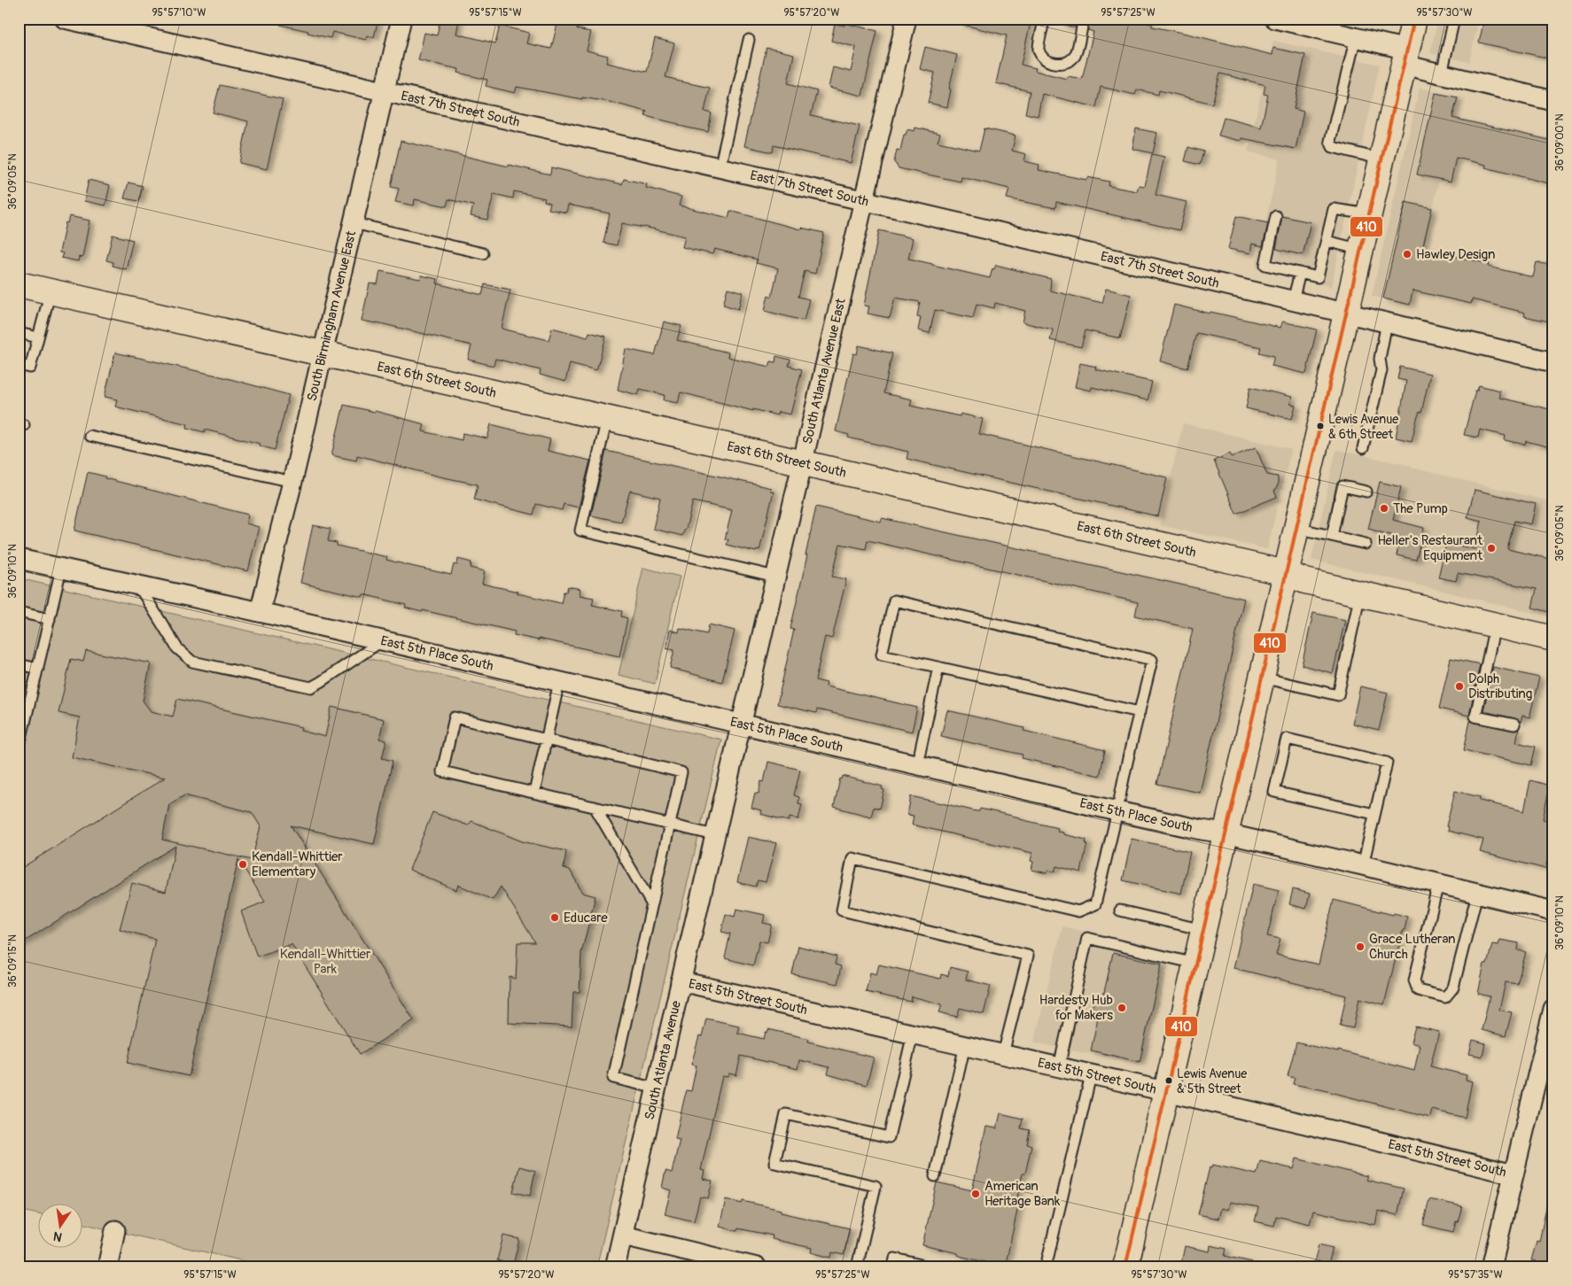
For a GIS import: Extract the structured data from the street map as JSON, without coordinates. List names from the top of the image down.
{
  "streets": {
    "street": [
      "East 7th Street South",
      "South Birmingham Avenue East",
      "South Atlanta Avenue East",
      "East 6th Street South",
      "East 5th Place South",
      "East 5th Street South",
      "South Atlanta Avenue"
    ]
  },
  "crossings": [
    ["East 7th Street South", "South Birmingham Avenue East"],
    ["East 7th Street South", "South Atlanta Avenue East"],
    ["South Birmingham Avenue East", "East 6th Street South"],
    ["South Birmingham Avenue East", "East 5th Place South"],
    ["South Atlanta Avenue East", "East 6th Street South"],
    ["South Atlanta Avenue East", "East 5th Place South"],
    ["South Atlanta Avenue East", "South Atlanta Avenue"],
    ["East 5th Place South", "South Atlanta Avenue"],
    ["East 5th Street South", "South Atlanta Avenue"]
  ],
  "parks": ["Kendall-Whittier Park"],
  "places": [
    "Hawley Design",
    "Lewis Avenue & 6th Street",
    "The Pump",
    "Heller's Restaurant Equipment",
    "Dolph Distributing",
    "Kendall-Whittier Elementary",
    "Educare",
    "Grace Lutheran Church",
    "Hardesty Hub for Makers",
    "Lewis Avenue & 5th Street",
    "American Heritage Bank"
  ],
  "lines": ["transit line 410"],
  "north": "bottom",
  "coordinates": [
    "95°57'10\"W",
    "95°57'15\"W",
    "95°57'20\"W",
    "95°57'25\"W",
    "95°57'30\"W",
    "36°09'00\"N",
    "36°09'05\"N",
    "36°09'10\"N",
    "36°09'15\"N",
    "95°57'35\"W"
  ]
}
